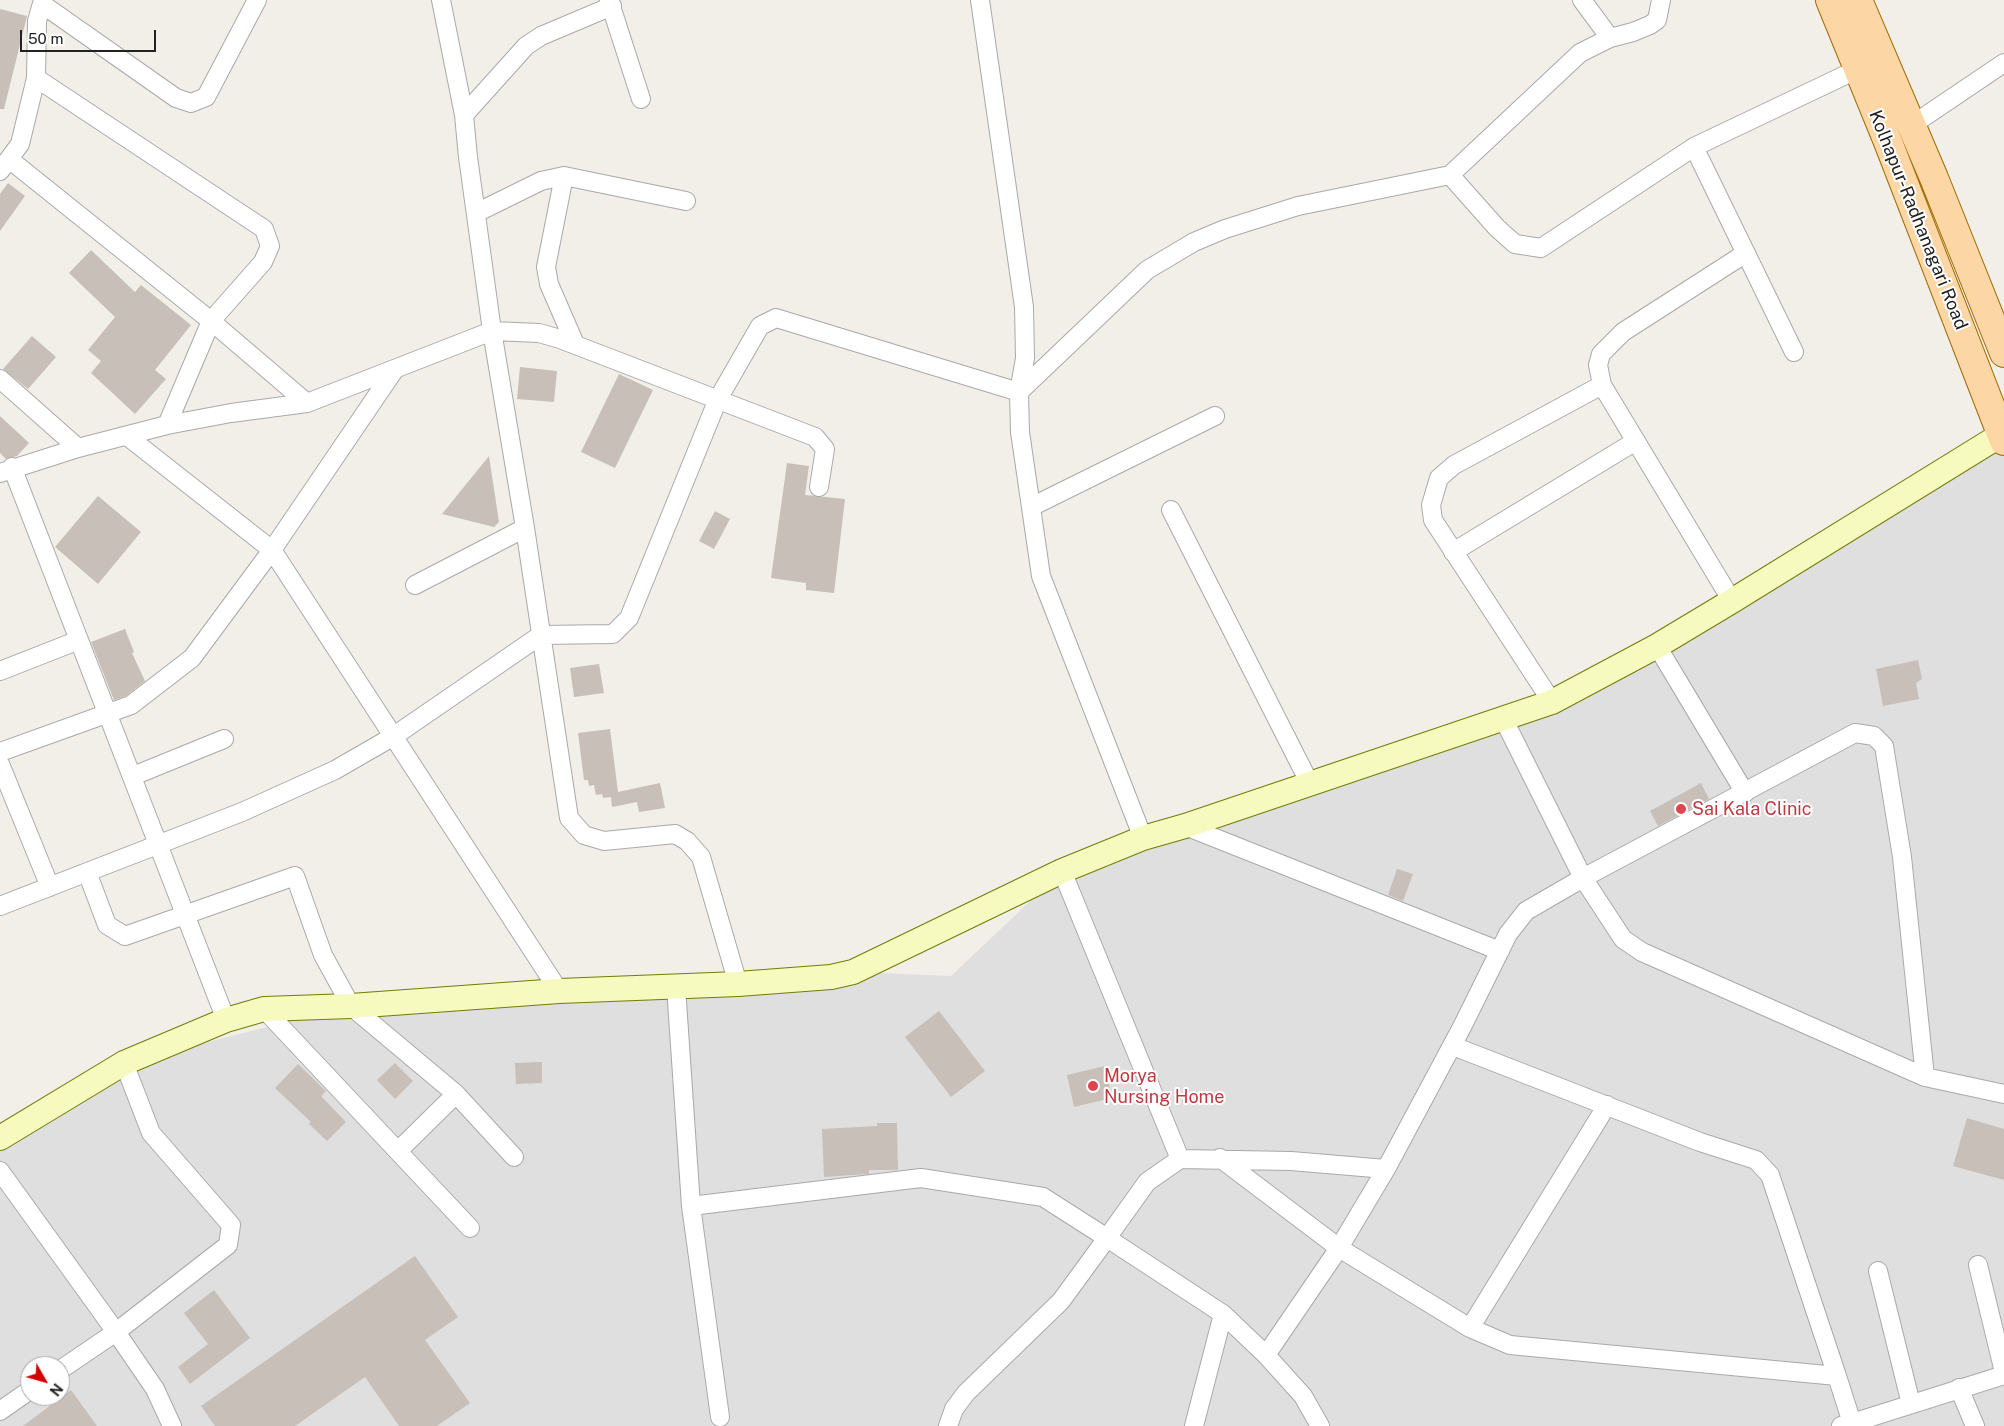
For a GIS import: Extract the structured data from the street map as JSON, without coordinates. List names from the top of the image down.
{
  "streets": {
    "main road": ["Kolhapur-Radhanagari Road"]
  },
  "places": ["Sai Kala Clinic", "Morya Nursing Home"],
  "scale_bar": "50 m",
  "north": "bottom right"
}
